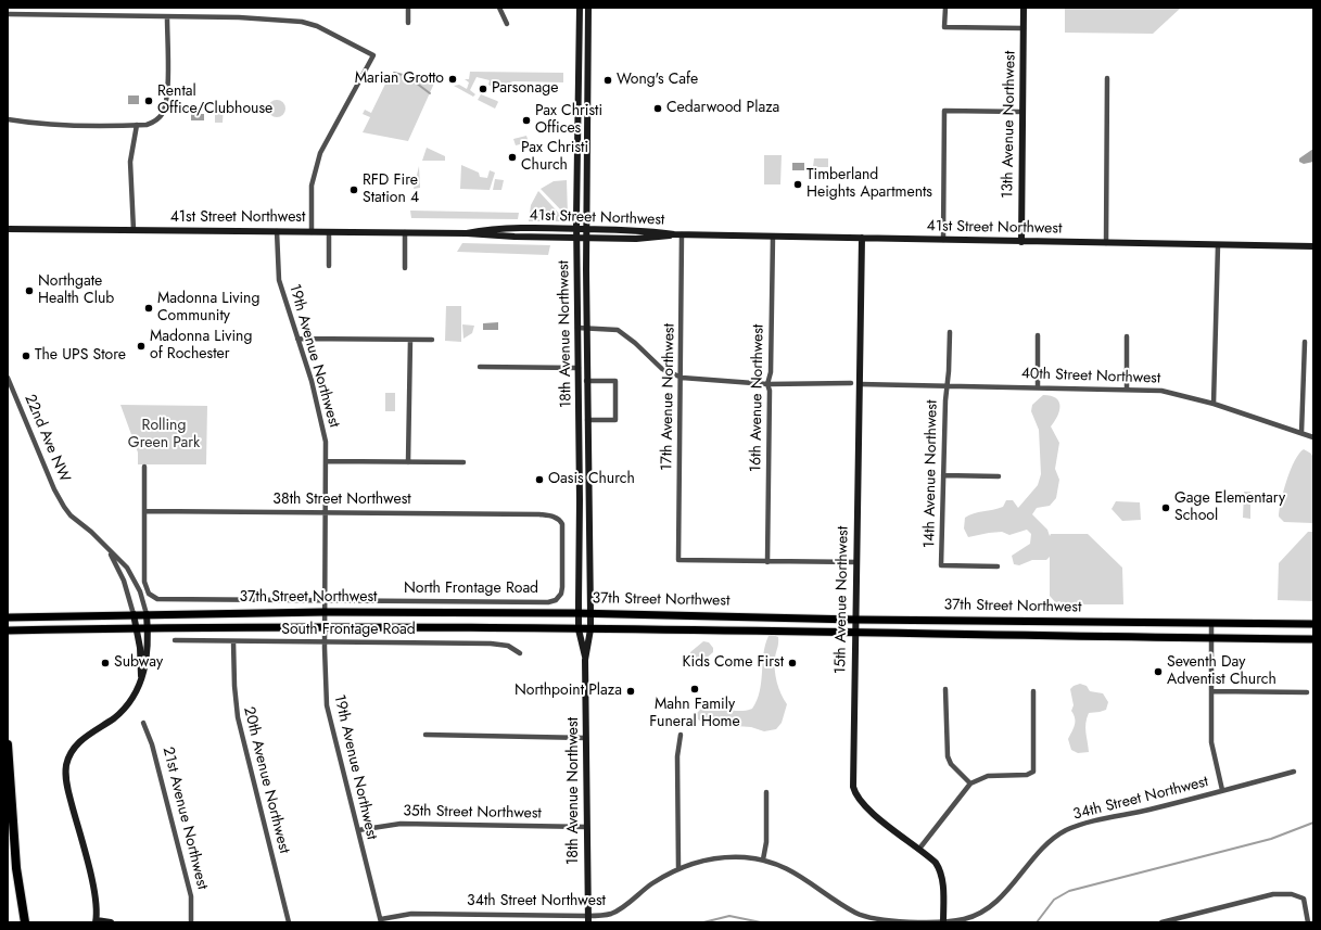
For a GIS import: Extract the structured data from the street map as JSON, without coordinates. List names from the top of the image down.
{
  "streets": {
    "main road": [
      "13th Avenue Northwest",
      "41st Street Northwest",
      "18th Avenue Northwest",
      "37th Street Northwest",
      "15th Avenue Northwest"
    ],
    "street": [
      "19th Avenue Northwest",
      "40th Street Northwest",
      "17th Avenue Northwest",
      "16th Avenue Northwest",
      "22nd Ave NW",
      "14th Avenue Northwest",
      "38th Street Northwest",
      "North Frontage Road",
      "South Frontage Road",
      "20th Avenue Northwest",
      "34th Street Northwest",
      "35th Street Northwest",
      "21st Avenue Northwest"
    ]
  },
  "crossings": [
    ["13th Avenue Northwest", "41st Street Northwest"],
    ["41st Street Northwest", "18th Avenue Northwest"],
    ["41st Street Northwest", "19th Avenue Northwest"],
    ["41st Street Northwest", "17th Avenue Northwest"],
    ["41st Street Northwest", "16th Avenue Northwest"],
    ["41st Street Northwest", "15th Avenue Northwest"],
    ["18th Avenue Northwest", "37th Street Northwest"],
    ["18th Avenue Northwest", "34th Street Northwest"],
    ["18th Avenue Northwest", "35th Street Northwest"],
    ["19th Avenue Northwest", "38th Street Northwest"],
    ["19th Avenue Northwest", "North Frontage Road"],
    ["19th Avenue Northwest", "37th Street Northwest"],
    ["19th Avenue Northwest", "South Frontage Road"],
    ["19th Avenue Northwest", "34th Street Northwest"],
    ["19th Avenue Northwest", "35th Street Northwest"],
    ["40th Street Northwest", "14th Avenue Northwest"],
    ["40th Street Northwest", "15th Avenue Northwest"],
    ["17th Avenue Northwest", "16th Avenue Northwest"],
    ["38th Street Northwest", "North Frontage Road"],
    ["37th Street Northwest", "15th Avenue Northwest"],
    ["15th Avenue Northwest", "34th Street Northwest"],
    ["South Frontage Road", "20th Avenue Northwest"]
  ],
  "parks": ["Rolling Green Park"],
  "places": [
    "Marian Grotto",
    "Wong's Cafe",
    "Parsonage",
    "Rental Office/Clubhouse",
    "Cedarwood Plaza",
    "Pax Christi Offices",
    "Pax Christi Church",
    "Timberland Heights Apartments",
    "RFD Fire Station 4",
    "Northgate Health Club",
    "Madonna Living Community",
    "Madonna Living of Rochester",
    "The UPS Store",
    "Oasis Church",
    "Gage Elementary School",
    "Subway",
    "Kids Come First",
    "Seventh Day Adventist Church",
    "Mahn Family Funeral Home",
    "Northpoint Plaza"
  ]
}
